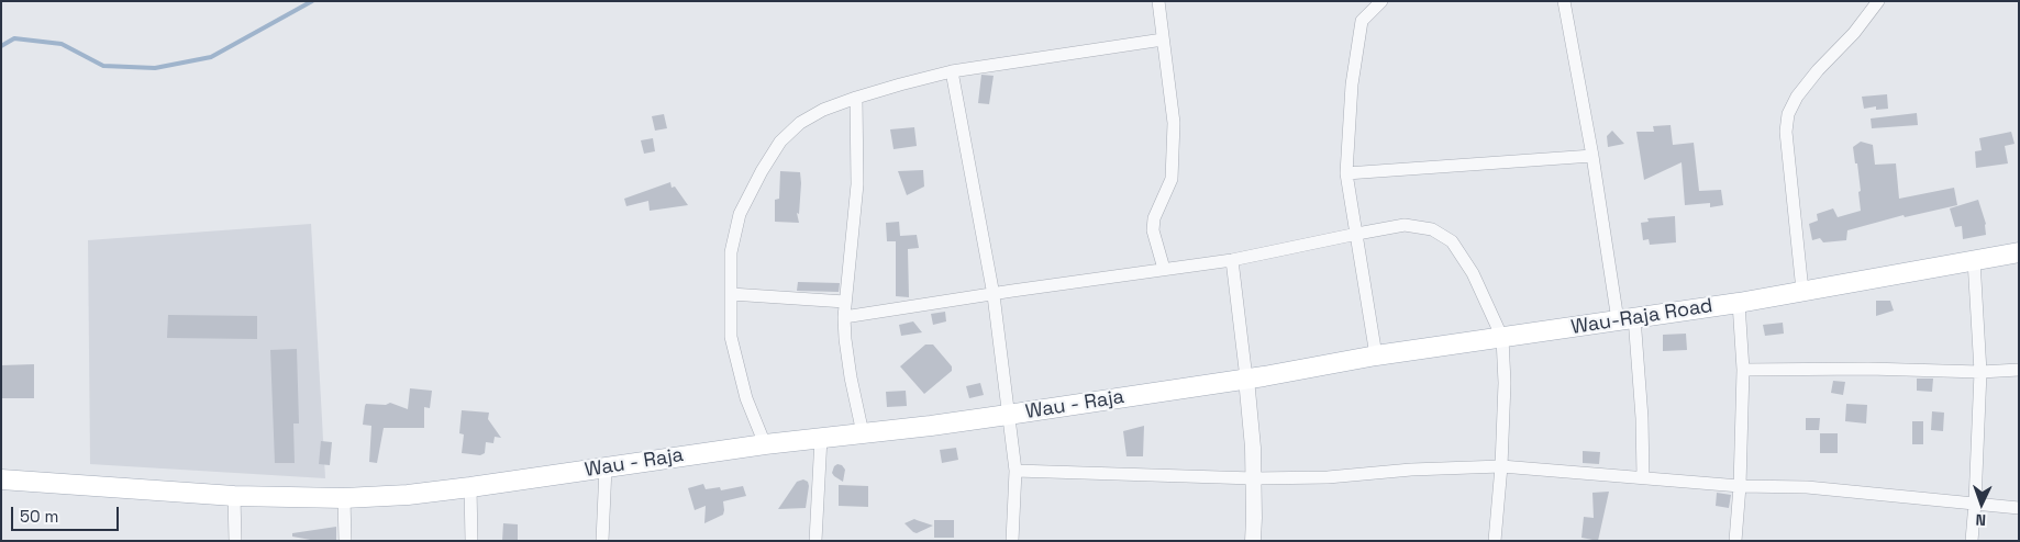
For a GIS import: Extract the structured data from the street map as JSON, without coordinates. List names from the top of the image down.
{
  "streets": {
    "main road": ["Wau-Raja Road", "Wau - Raja"]
  },
  "crossings": [
    ["Wau-Raja Road", "Wau - Raja"]
  ],
  "scale_bar": "50 m",
  "north": "bottom"
}
